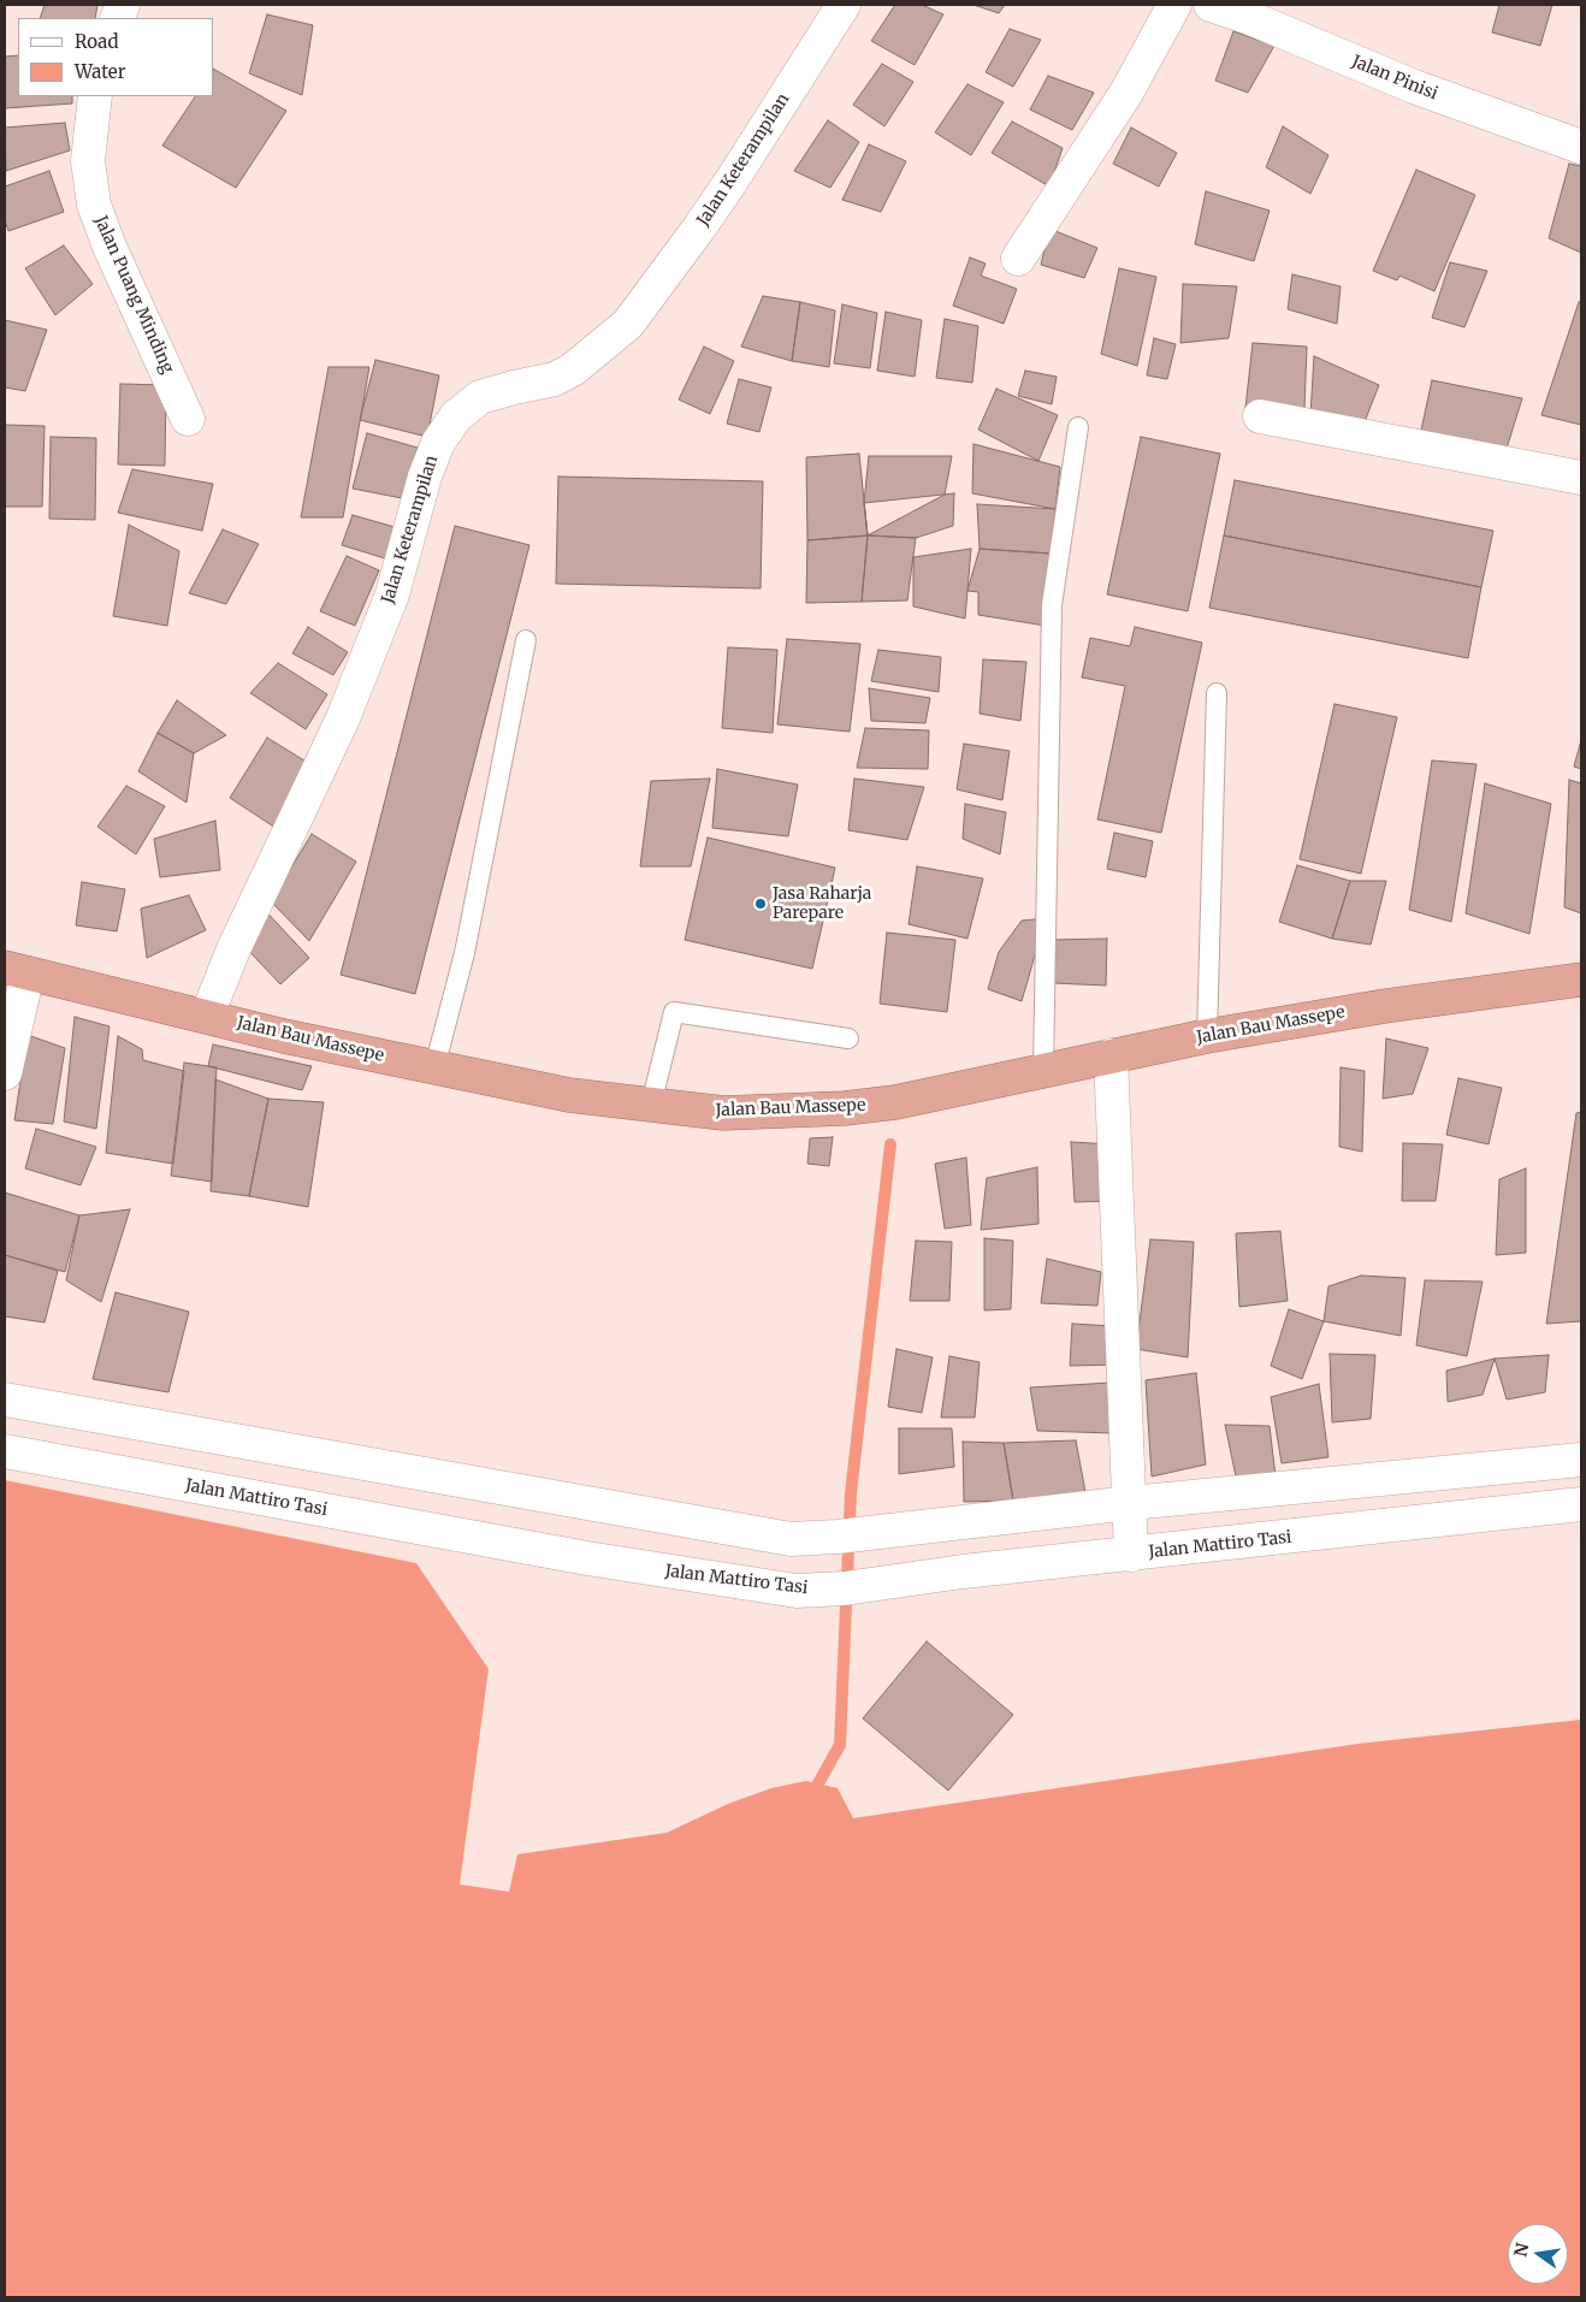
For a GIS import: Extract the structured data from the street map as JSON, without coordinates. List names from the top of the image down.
{
  "streets": {
    "highway": ["Jalan Bau Massepe"],
    "main road": [
      "Jalan Pinisi",
      "Jalan Keterampilan",
      "Jalan Puang Minding",
      "Jalan Mattiro Tasi"
    ]
  },
  "crossings": [
    ["Jalan Keterampilan", "Jalan Bau Massepe"]
  ],
  "places": ["Jasa Raharja Parepare"],
  "legend": ["Road", "Water"],
  "north": "left"
}
